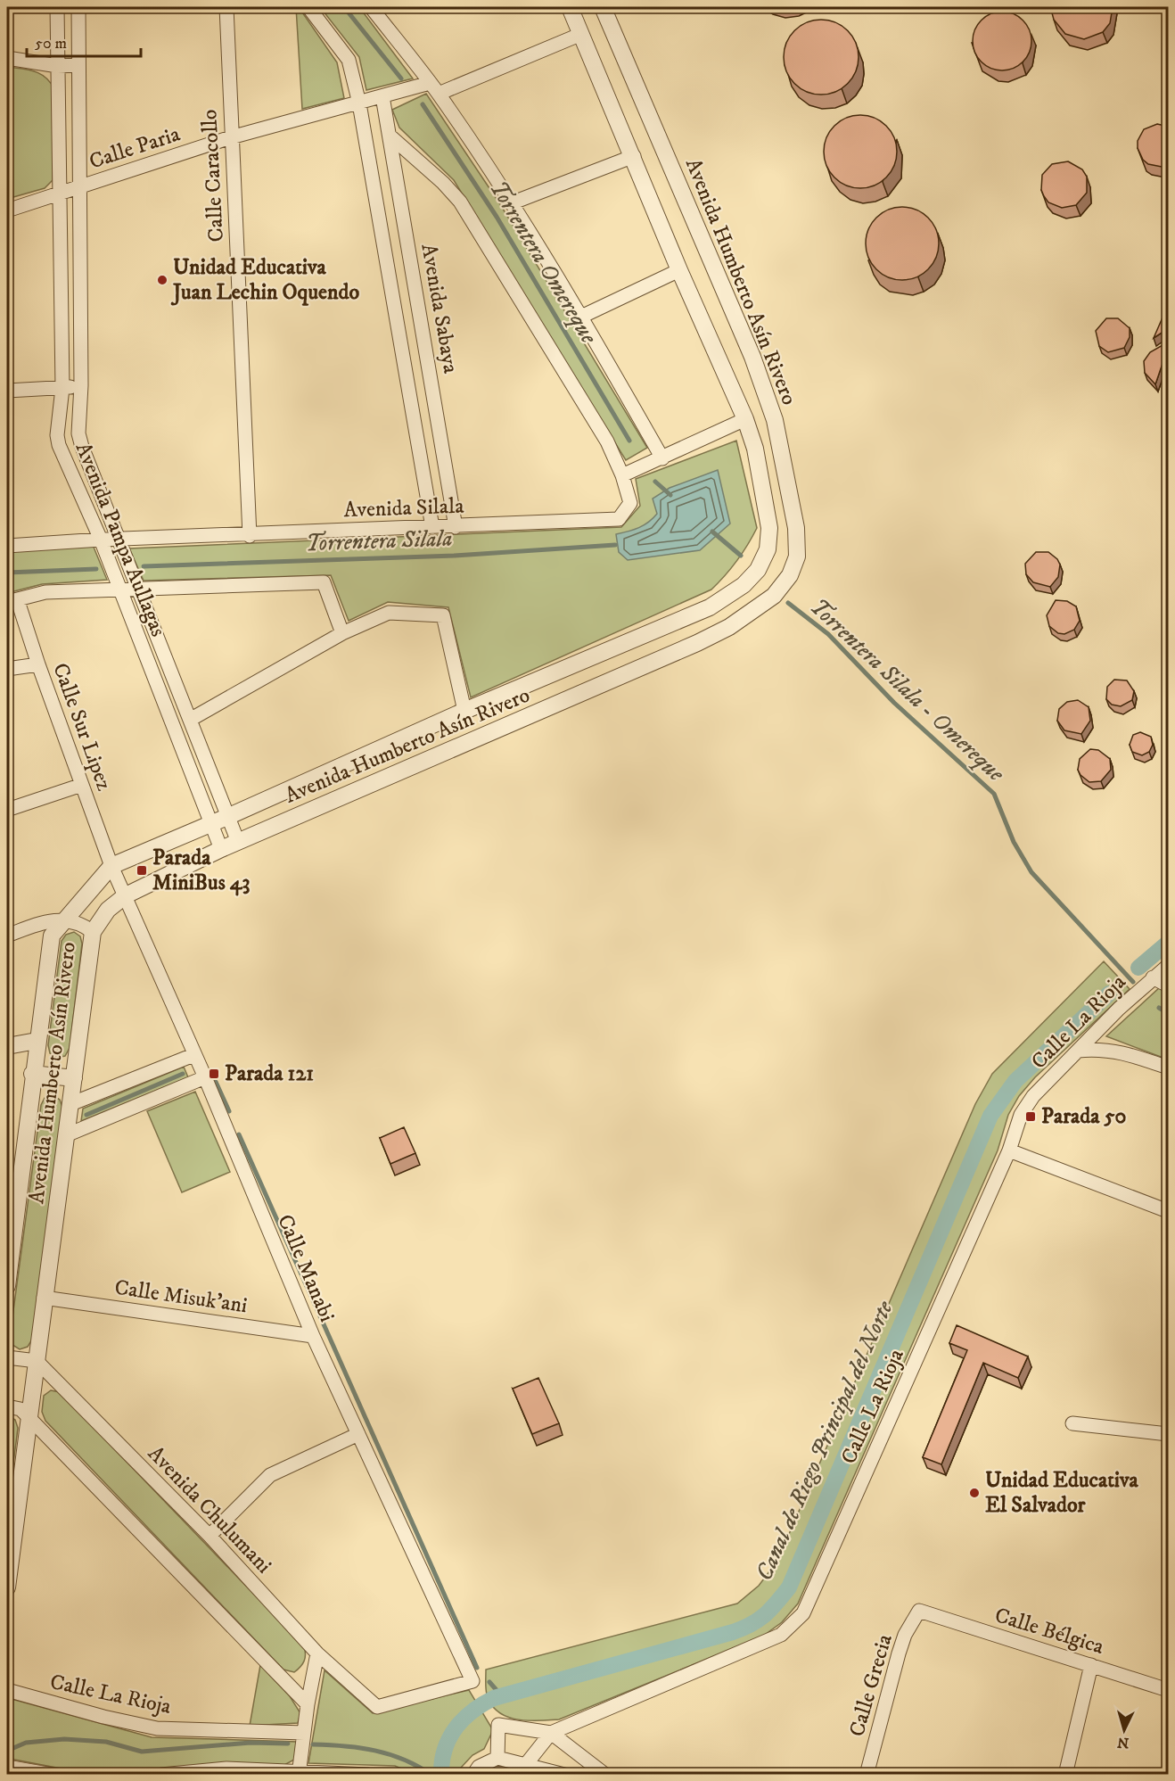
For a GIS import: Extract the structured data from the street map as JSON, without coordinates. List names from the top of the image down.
{
  "streets": {
    "street": [
      "Calle Paria",
      "Calle Caracollo",
      "Avenida Humberto Asín Rivero",
      "Avenida Sabaya",
      "Avenida Silala",
      "Avenida Pampa Aullagas",
      "Calle Sur Lipez",
      "Calle La Rioja",
      "Calle Manabi",
      "Calle Misuk'ani",
      "Avenida Chulumani",
      "Calle Bélgica",
      "Calle Grecia"
    ]
  },
  "crossings": [
    ["Calle Paria", "Calle Caracollo"],
    ["Calle Paria", "Avenida Humberto Asín Rivero"],
    ["Calle Paria", "Avenida Sabaya"],
    ["Calle Paria", "Avenida Pampa Aullagas"],
    ["Calle Caracollo", "Avenida Silala"],
    ["Avenida Humberto Asín Rivero", "Avenida Pampa Aullagas"],
    ["Avenida Humberto Asín Rivero", "Calle Sur Lipez"],
    ["Avenida Humberto Asín Rivero", "Calle Manabi"],
    ["Avenida Humberto Asín Rivero", "Calle Misuk'ani"],
    ["Avenida Humberto Asín Rivero", "Avenida Chulumani"],
    ["Avenida Sabaya", "Avenida Silala"],
    ["Avenida Silala", "Avenida Pampa Aullagas"],
    ["Calle Sur Lipez", "Calle Manabi"],
    ["Calle Manabi", "Calle Misuk'ani"],
    ["Calle Manabi", "Avenida Chulumani"],
    ["Calle Bélgica", "Calle Grecia"]
  ],
  "water": [
    "Torrentera Omereque",
    "Torrentera Silala",
    "Torrentera Silala - Omereque",
    "Canal de Riego Principal del Norte"
  ],
  "places": {
    "other": ["Unidad Educativa Juan Lechin Oquendo", "Unidad Educativa El Salvador"],
    "transit": ["Parada MiniBus 43", "Parada 121", "Parada 50"]
  },
  "scale_bar": "50 m",
  "north": "bottom"
}
